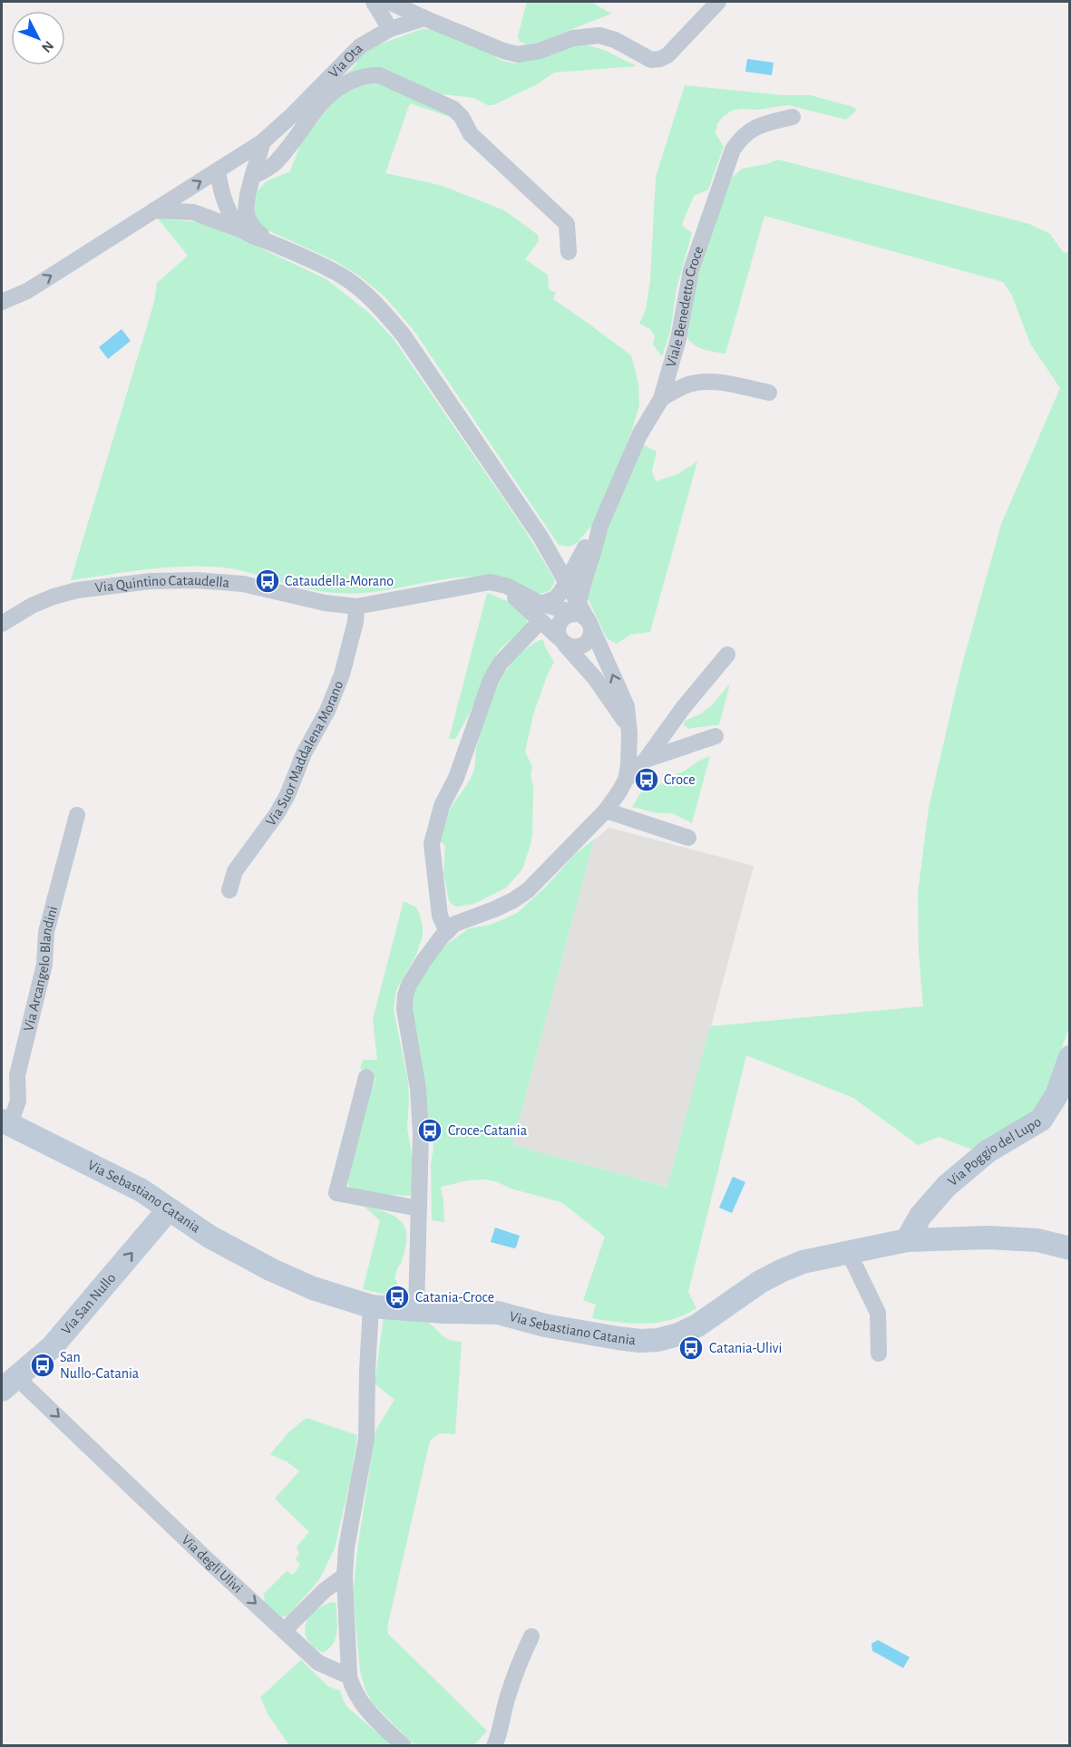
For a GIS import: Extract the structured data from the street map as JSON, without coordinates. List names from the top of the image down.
{
  "streets": {
    "main road": ["Via Poggio del Lupo", "Via Sebastiano Catania", "Via San Nullo"],
    "street": [
      "Via Ota",
      "Viale Benedetto Croce",
      "Via Quintino Cataudella",
      "Via Suor Maddalena Morano",
      "Via Arcangelo Blandini",
      "Via degli Ulivi"
    ]
  },
  "crossings": [
    ["Via Quintino Cataudella", "Via Suor Maddalena Morano"],
    ["Via Arcangelo Blandini", "Via Sebastiano Catania"],
    ["Via Poggio del Lupo", "Via Sebastiano Catania"],
    ["Via Sebastiano Catania", "Via San Nullo"],
    ["Via San Nullo", "Via degli Ulivi"]
  ],
  "one_way": ["Via Ota", "Via San Nullo", "Via degli Ulivi"],
  "places": {
    "bus stop": [
      "Cataudella-Morano",
      "Croce",
      "Croce-Catania",
      "Catania-Croce",
      "Catania-Ulivi",
      "San Nullo-Catania"
    ]
  },
  "north": "bottom right"
}
